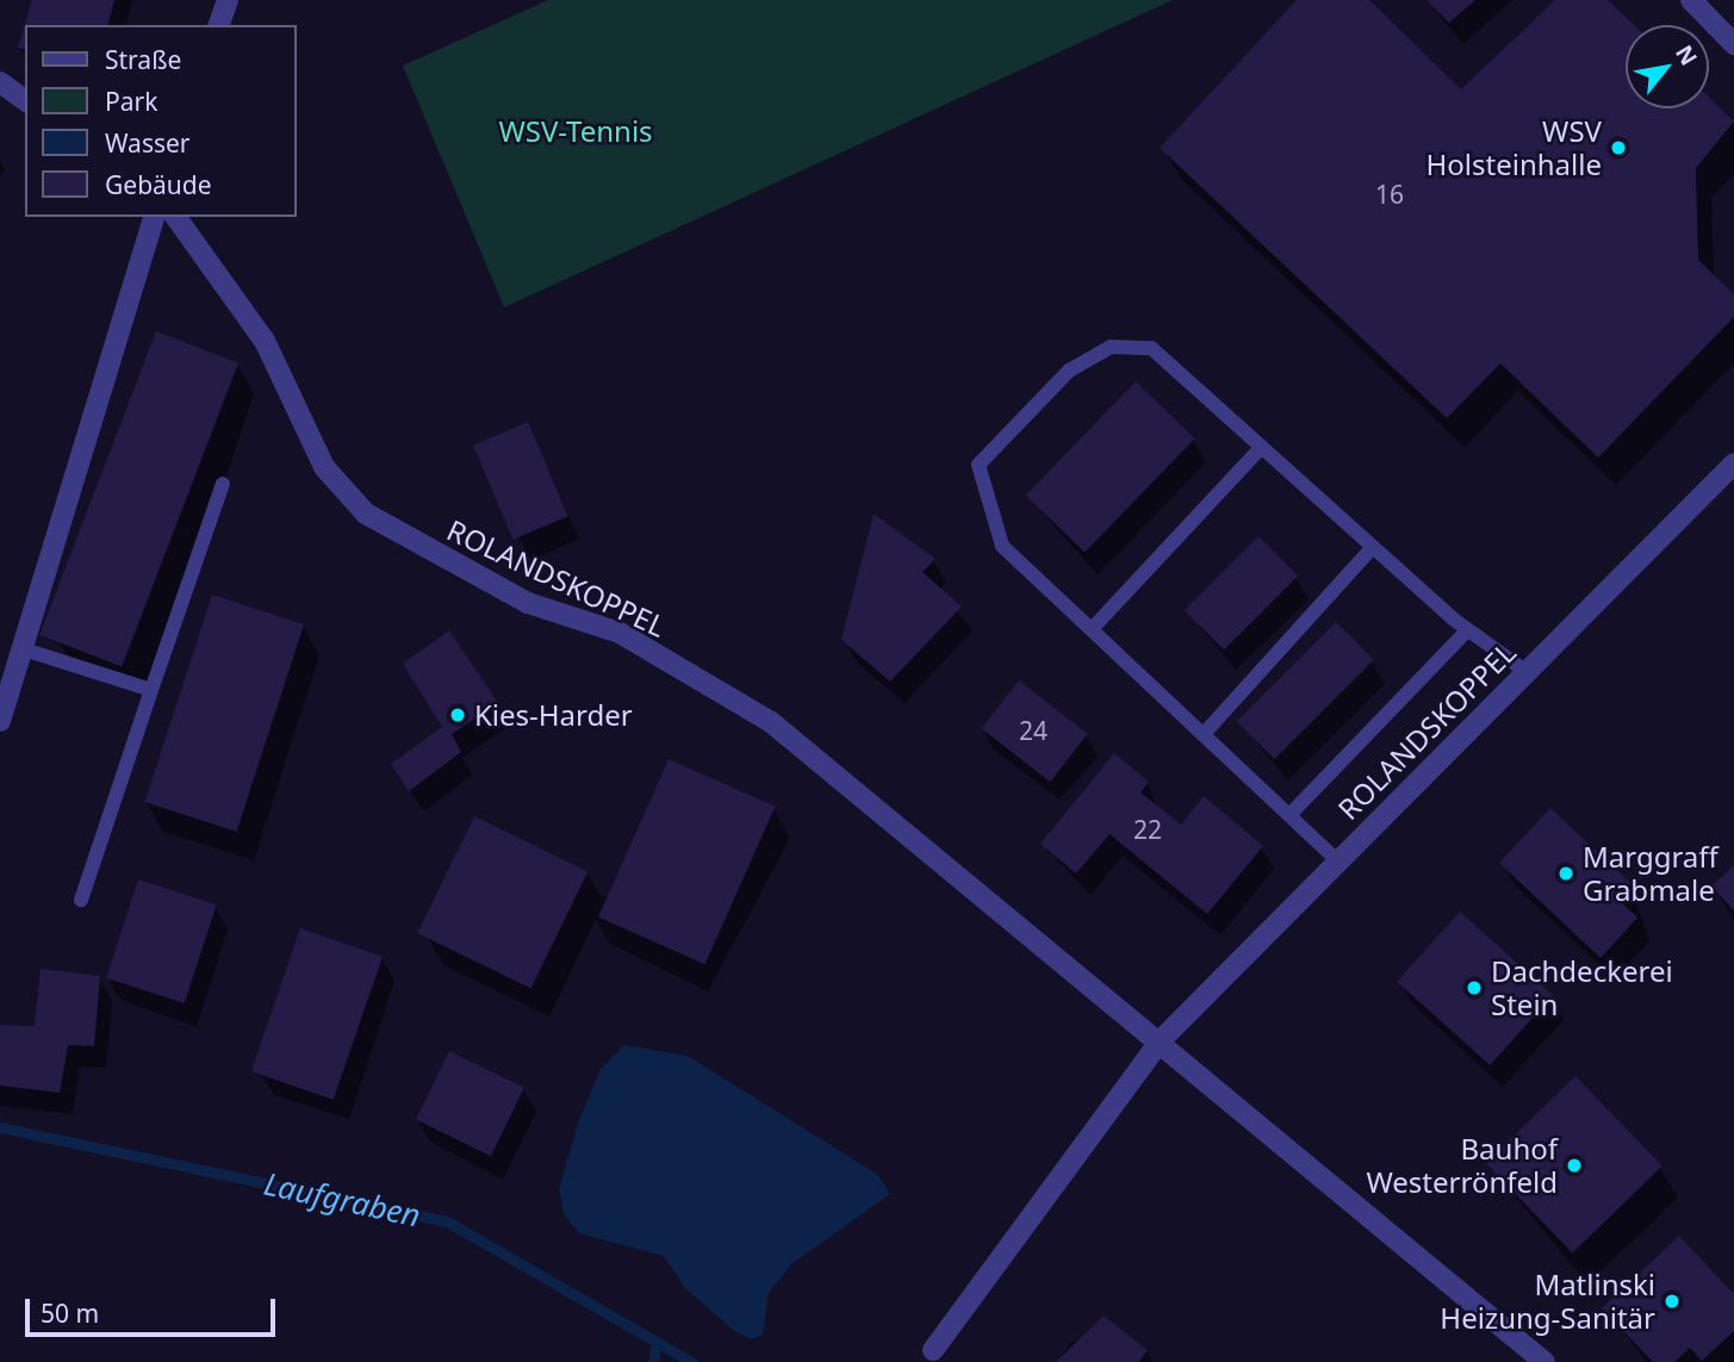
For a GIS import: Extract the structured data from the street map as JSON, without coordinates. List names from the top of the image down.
{
  "streets": {
    "street": ["ROLANDSKOPPEL"]
  },
  "water": ["Laufgraben"],
  "parks": ["WSV-Tennis"],
  "places": [
    "WSV Holsteinhalle",
    "Kies-Harder",
    "Marggraff Grabmale",
    "Dachdeckerei Stein",
    "Bauhof Westerrönfeld",
    "Matlinski Heizung-Sanitär"
  ],
  "house_numbers": ["16", "24", "22"],
  "legend": [
    "Straße",
    "Park",
    "Wasser",
    "Gebäude"
  ],
  "scale_bar": "50 m",
  "north": "top right"
}
